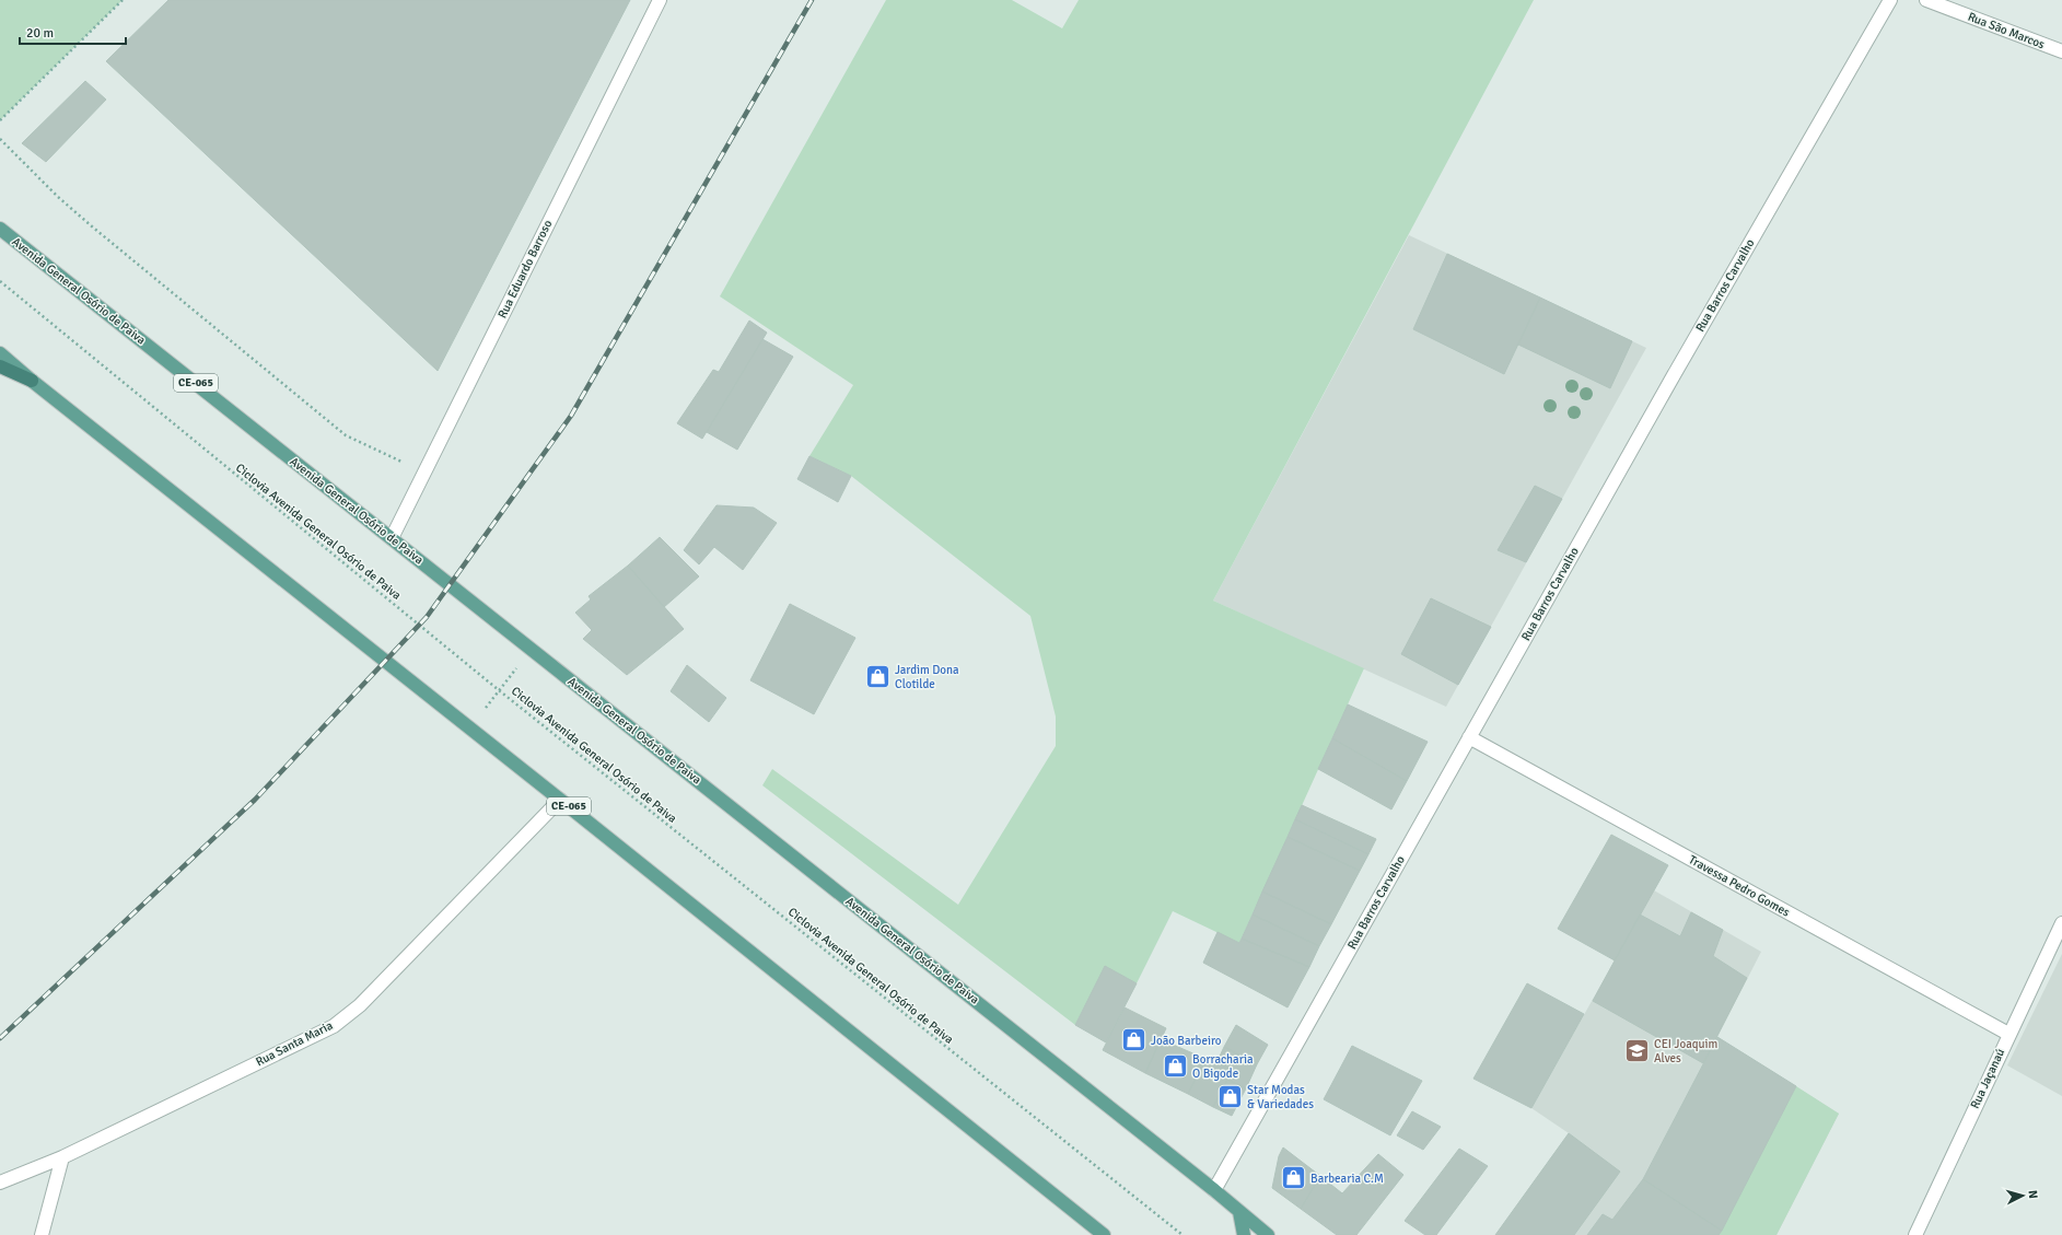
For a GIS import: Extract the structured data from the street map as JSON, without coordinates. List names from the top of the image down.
{
  "streets": {
    "main road": ["Avenida General Osório de Paiva", "CE-065"],
    "street": [
      "Rua São Marcos",
      "Rua Eduardo Barroso",
      "Rua Barros Carvalho",
      "Travessa Pedro Gomes",
      "Rua Santa Maria",
      "Rua Jaçanaú"
    ],
    "path": ["Ciclovia Avenida General Osório de Paiva"]
  },
  "crossings": [
    ["Rua Eduardo Barroso", "Avenida General Osório de Paiva"],
    ["Rua Barros Carvalho", "Avenida General Osório de Paiva"],
    ["Rua Barros Carvalho", "Travessa Pedro Gomes"],
    ["CE-065", "Rua Santa Maria"],
    ["Travessa Pedro Gomes", "Rua Jaçanaú"]
  ],
  "places": {
    "shop": [
      "Jardim Dona Clotilde",
      "João Barbeiro",
      "Borracharia O Bigode",
      "Star Modas & Variedades",
      "Barbearia C.M"
    ],
    "school or university": ["CEI Joaquim Alves"]
  },
  "scale_bar": "20 m",
  "north": "right"
}
